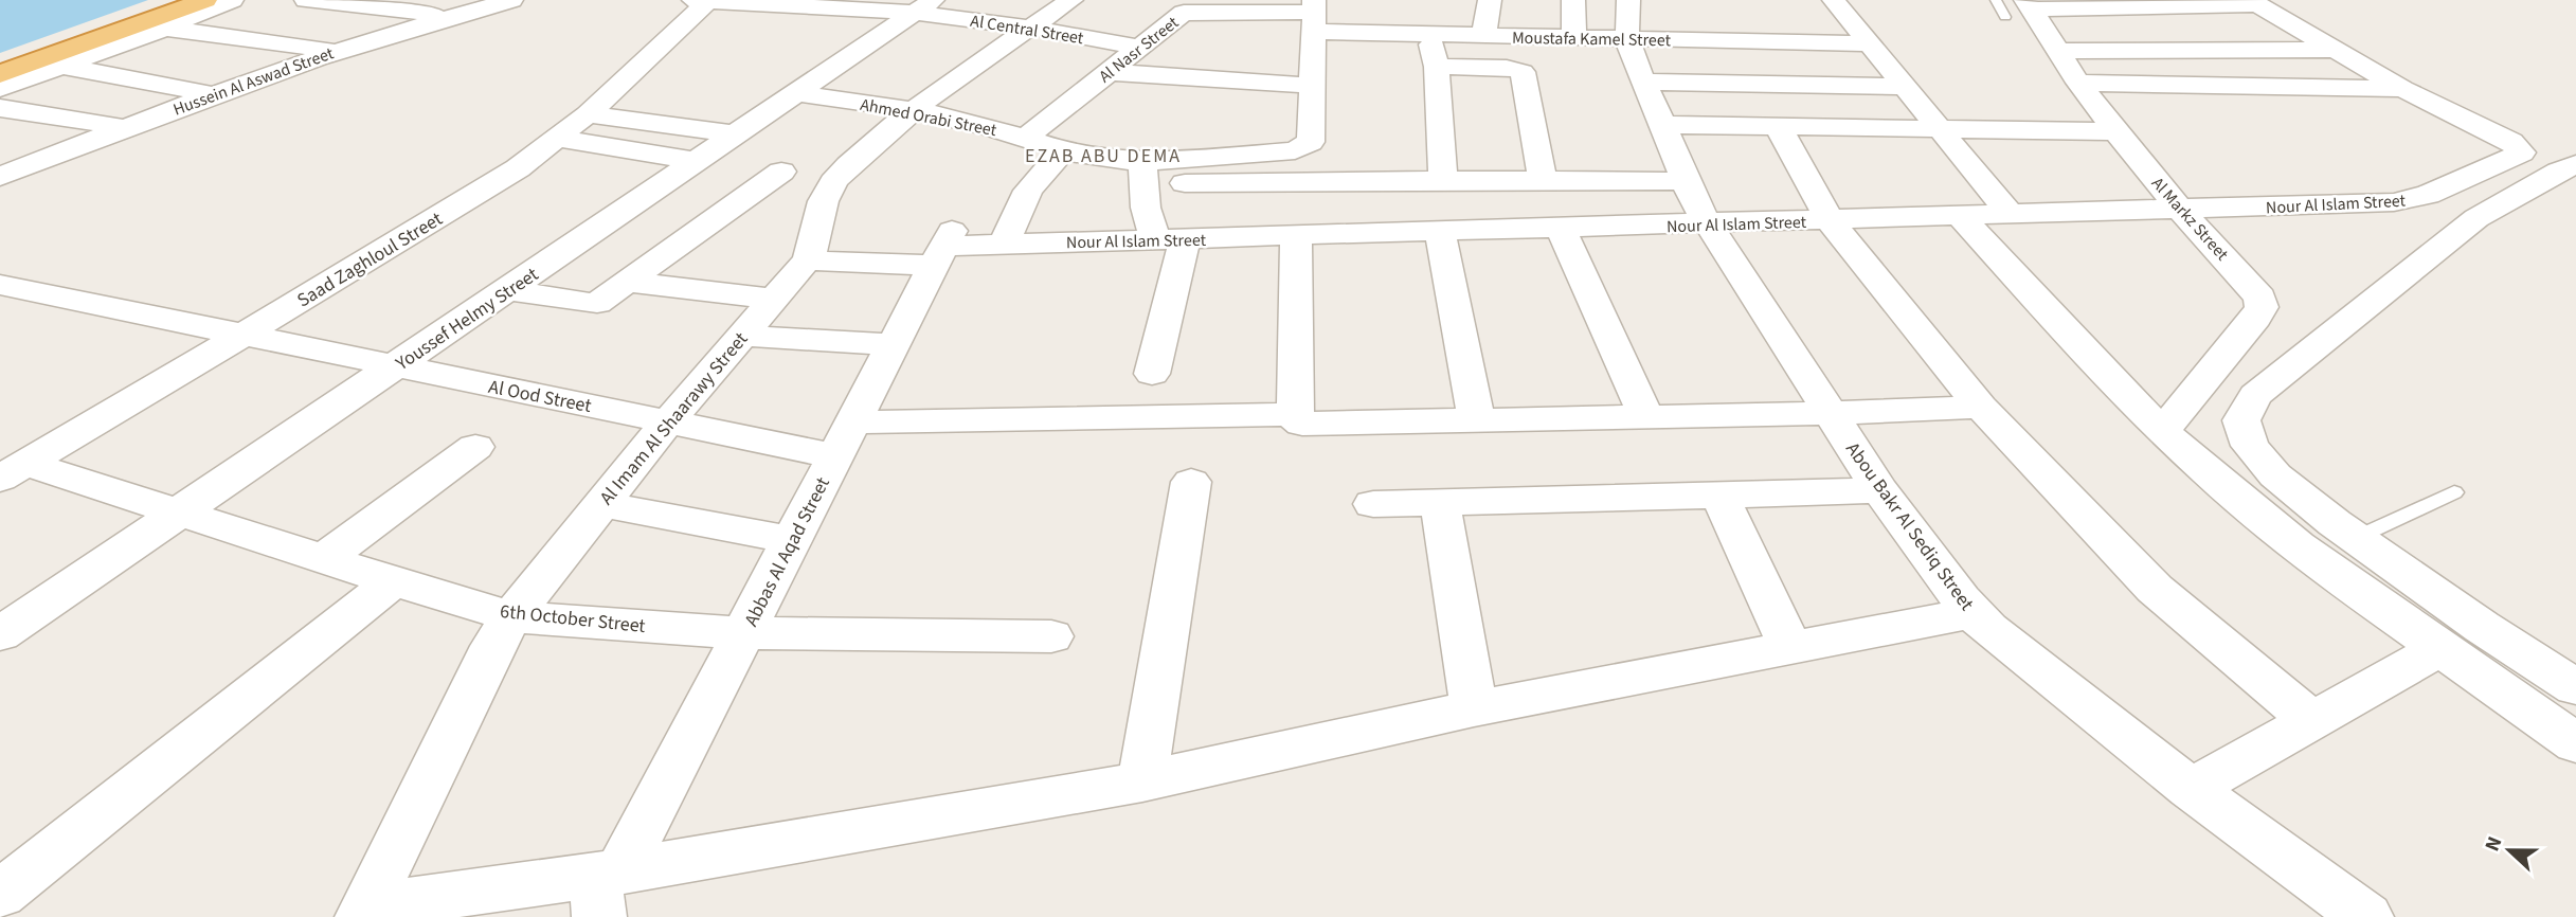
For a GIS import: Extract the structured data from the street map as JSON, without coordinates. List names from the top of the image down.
{
  "streets": {
    "street": [
      "Al Central Street",
      "Moustafa Kamel Street",
      "Al Nasr Street",
      "Hussein Al Aswad Street",
      "Ahmed Orabi Street",
      "Nour Al Islam Street",
      "Al Markz Street",
      "Saad Zaghloul Street",
      "Youssef Helmy Street",
      "Al Ood Street",
      "Al Imam Al Shaarawy Street",
      "Abou Bakr Al Sediq Street",
      "Abbas Al Aqad Street",
      "6th October Street"
    ]
  },
  "crossings": [
    ["Al Central Street", "Al Nasr Street"],
    ["Al Central Street", "Saad Zaghloul Street"],
    ["Al Central Street", "Youssef Helmy Street"],
    ["Al Central Street", "Al Imam Al Shaarawy Street"],
    ["Moustafa Kamel Street", "Al Nasr Street"],
    ["Moustafa Kamel Street", "Ahmed Orabi Street"],
    ["Moustafa Kamel Street", "Abou Bakr Al Sediq Street"],
    ["Al Nasr Street", "Ahmed Orabi Street"],
    ["Ahmed Orabi Street", "Youssef Helmy Street"],
    ["Ahmed Orabi Street", "Al Imam Al Shaarawy Street"],
    ["Nour Al Islam Street", "Al Markz Street"],
    ["Nour Al Islam Street", "Al Imam Al Shaarawy Street"],
    ["Nour Al Islam Street", "Abou Bakr Al Sediq Street"],
    ["Nour Al Islam Street", "Abbas Al Aqad Street"],
    ["Saad Zaghloul Street", "Al Ood Street"],
    ["Saad Zaghloul Street", "6th October Street"],
    ["Youssef Helmy Street", "Al Ood Street"],
    ["Youssef Helmy Street", "6th October Street"],
    ["Al Ood Street", "Al Imam Al Shaarawy Street"],
    ["Al Ood Street", "Abou Bakr Al Sediq Street"],
    ["Al Ood Street", "Abbas Al Aqad Street"],
    ["Al Imam Al Shaarawy Street", "6th October Street"],
    ["Abbas Al Aqad Street", "6th October Street"]
  ],
  "districts": ["EZAB ABU DEMA"],
  "north": "left"
}
